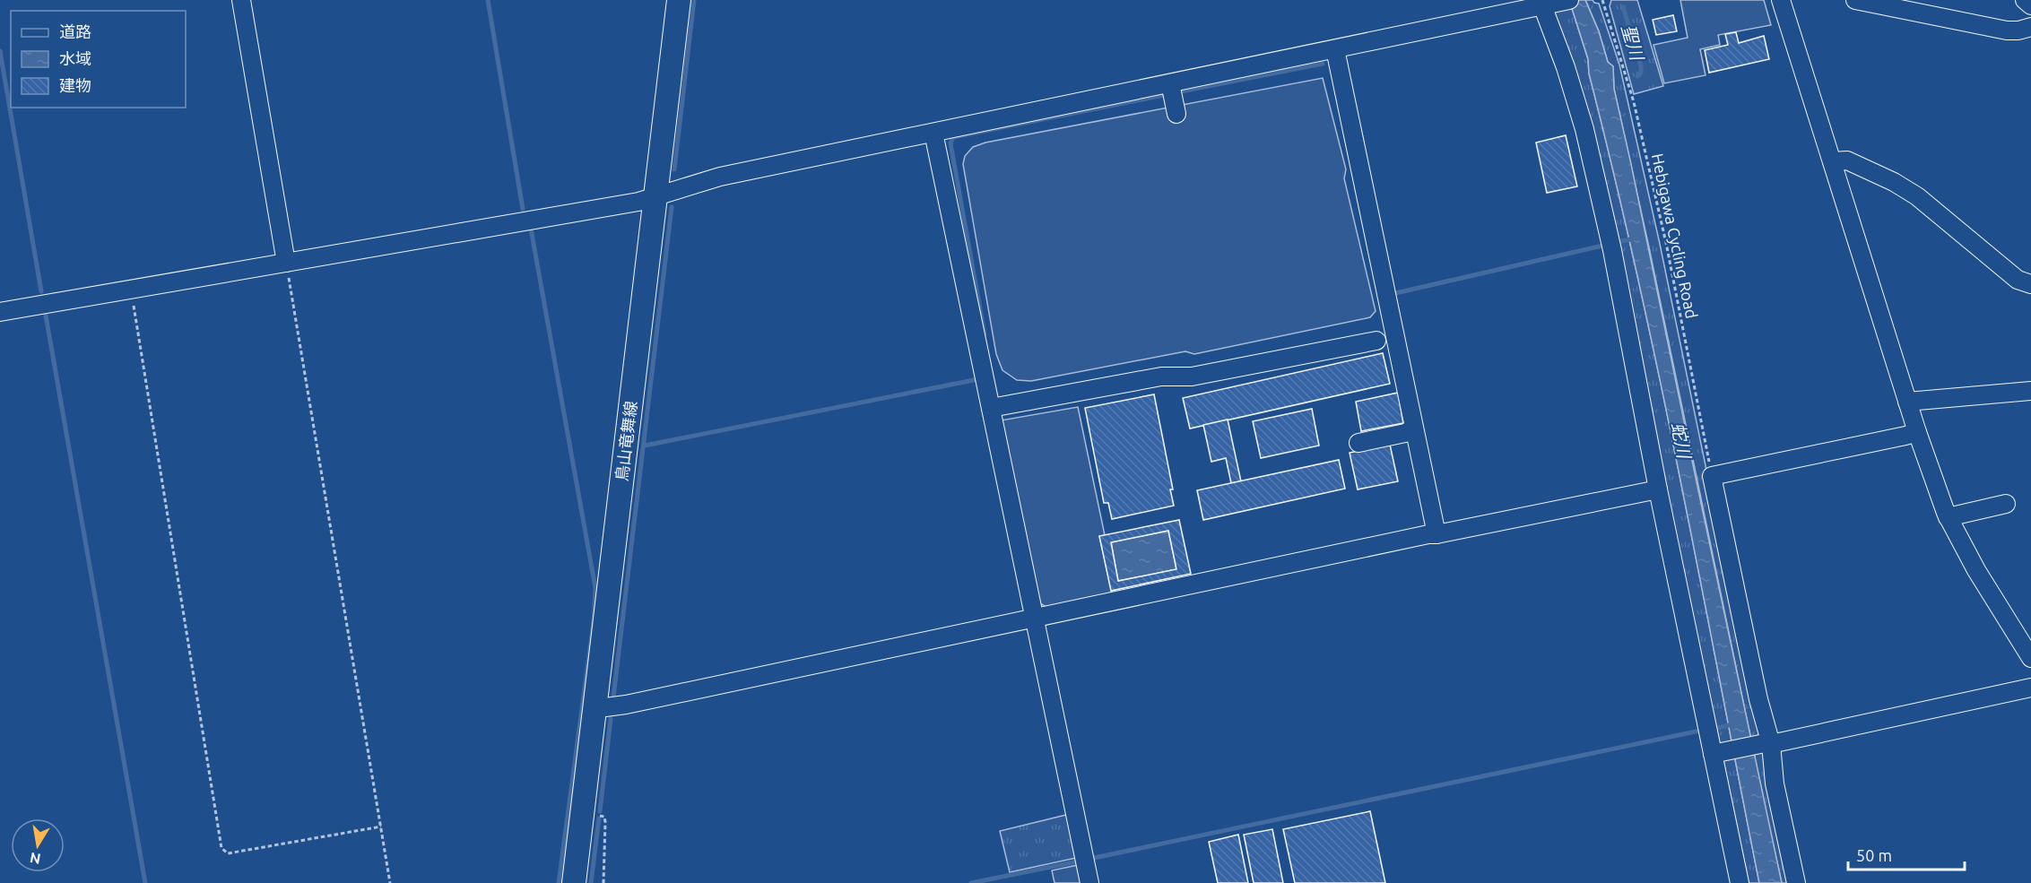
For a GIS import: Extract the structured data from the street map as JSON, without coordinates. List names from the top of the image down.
{
  "streets": {
    "main road": ["鳥山竜舞線"],
    "path": ["Hebigawa Cycling Road"]
  },
  "water": ["聖川", "蛇川"],
  "legend": ["道路", "水域", "建物"],
  "scale_bar": "50 m",
  "north": "bottom"
}
